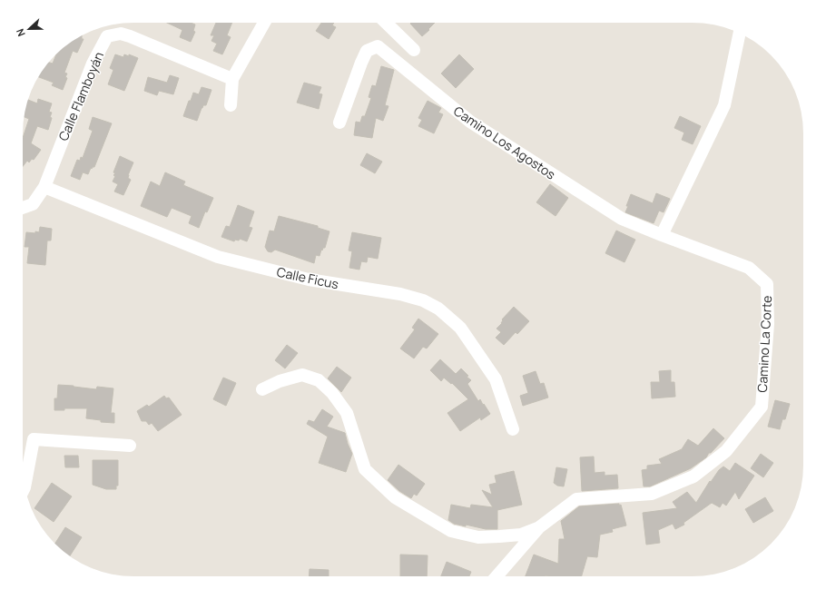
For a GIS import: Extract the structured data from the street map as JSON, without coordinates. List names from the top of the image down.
{
  "streets": {
    "street": [
      "Calle Flamboyán",
      "Camino Los Agostos",
      "Calle Ficus",
      "Camino La Corte"
    ]
  },
  "crossings": [
    ["Calle Flamboyán", "Calle Ficus"],
    ["Camino Los Agostos", "Camino La Corte"]
  ],
  "north": "left"
}
